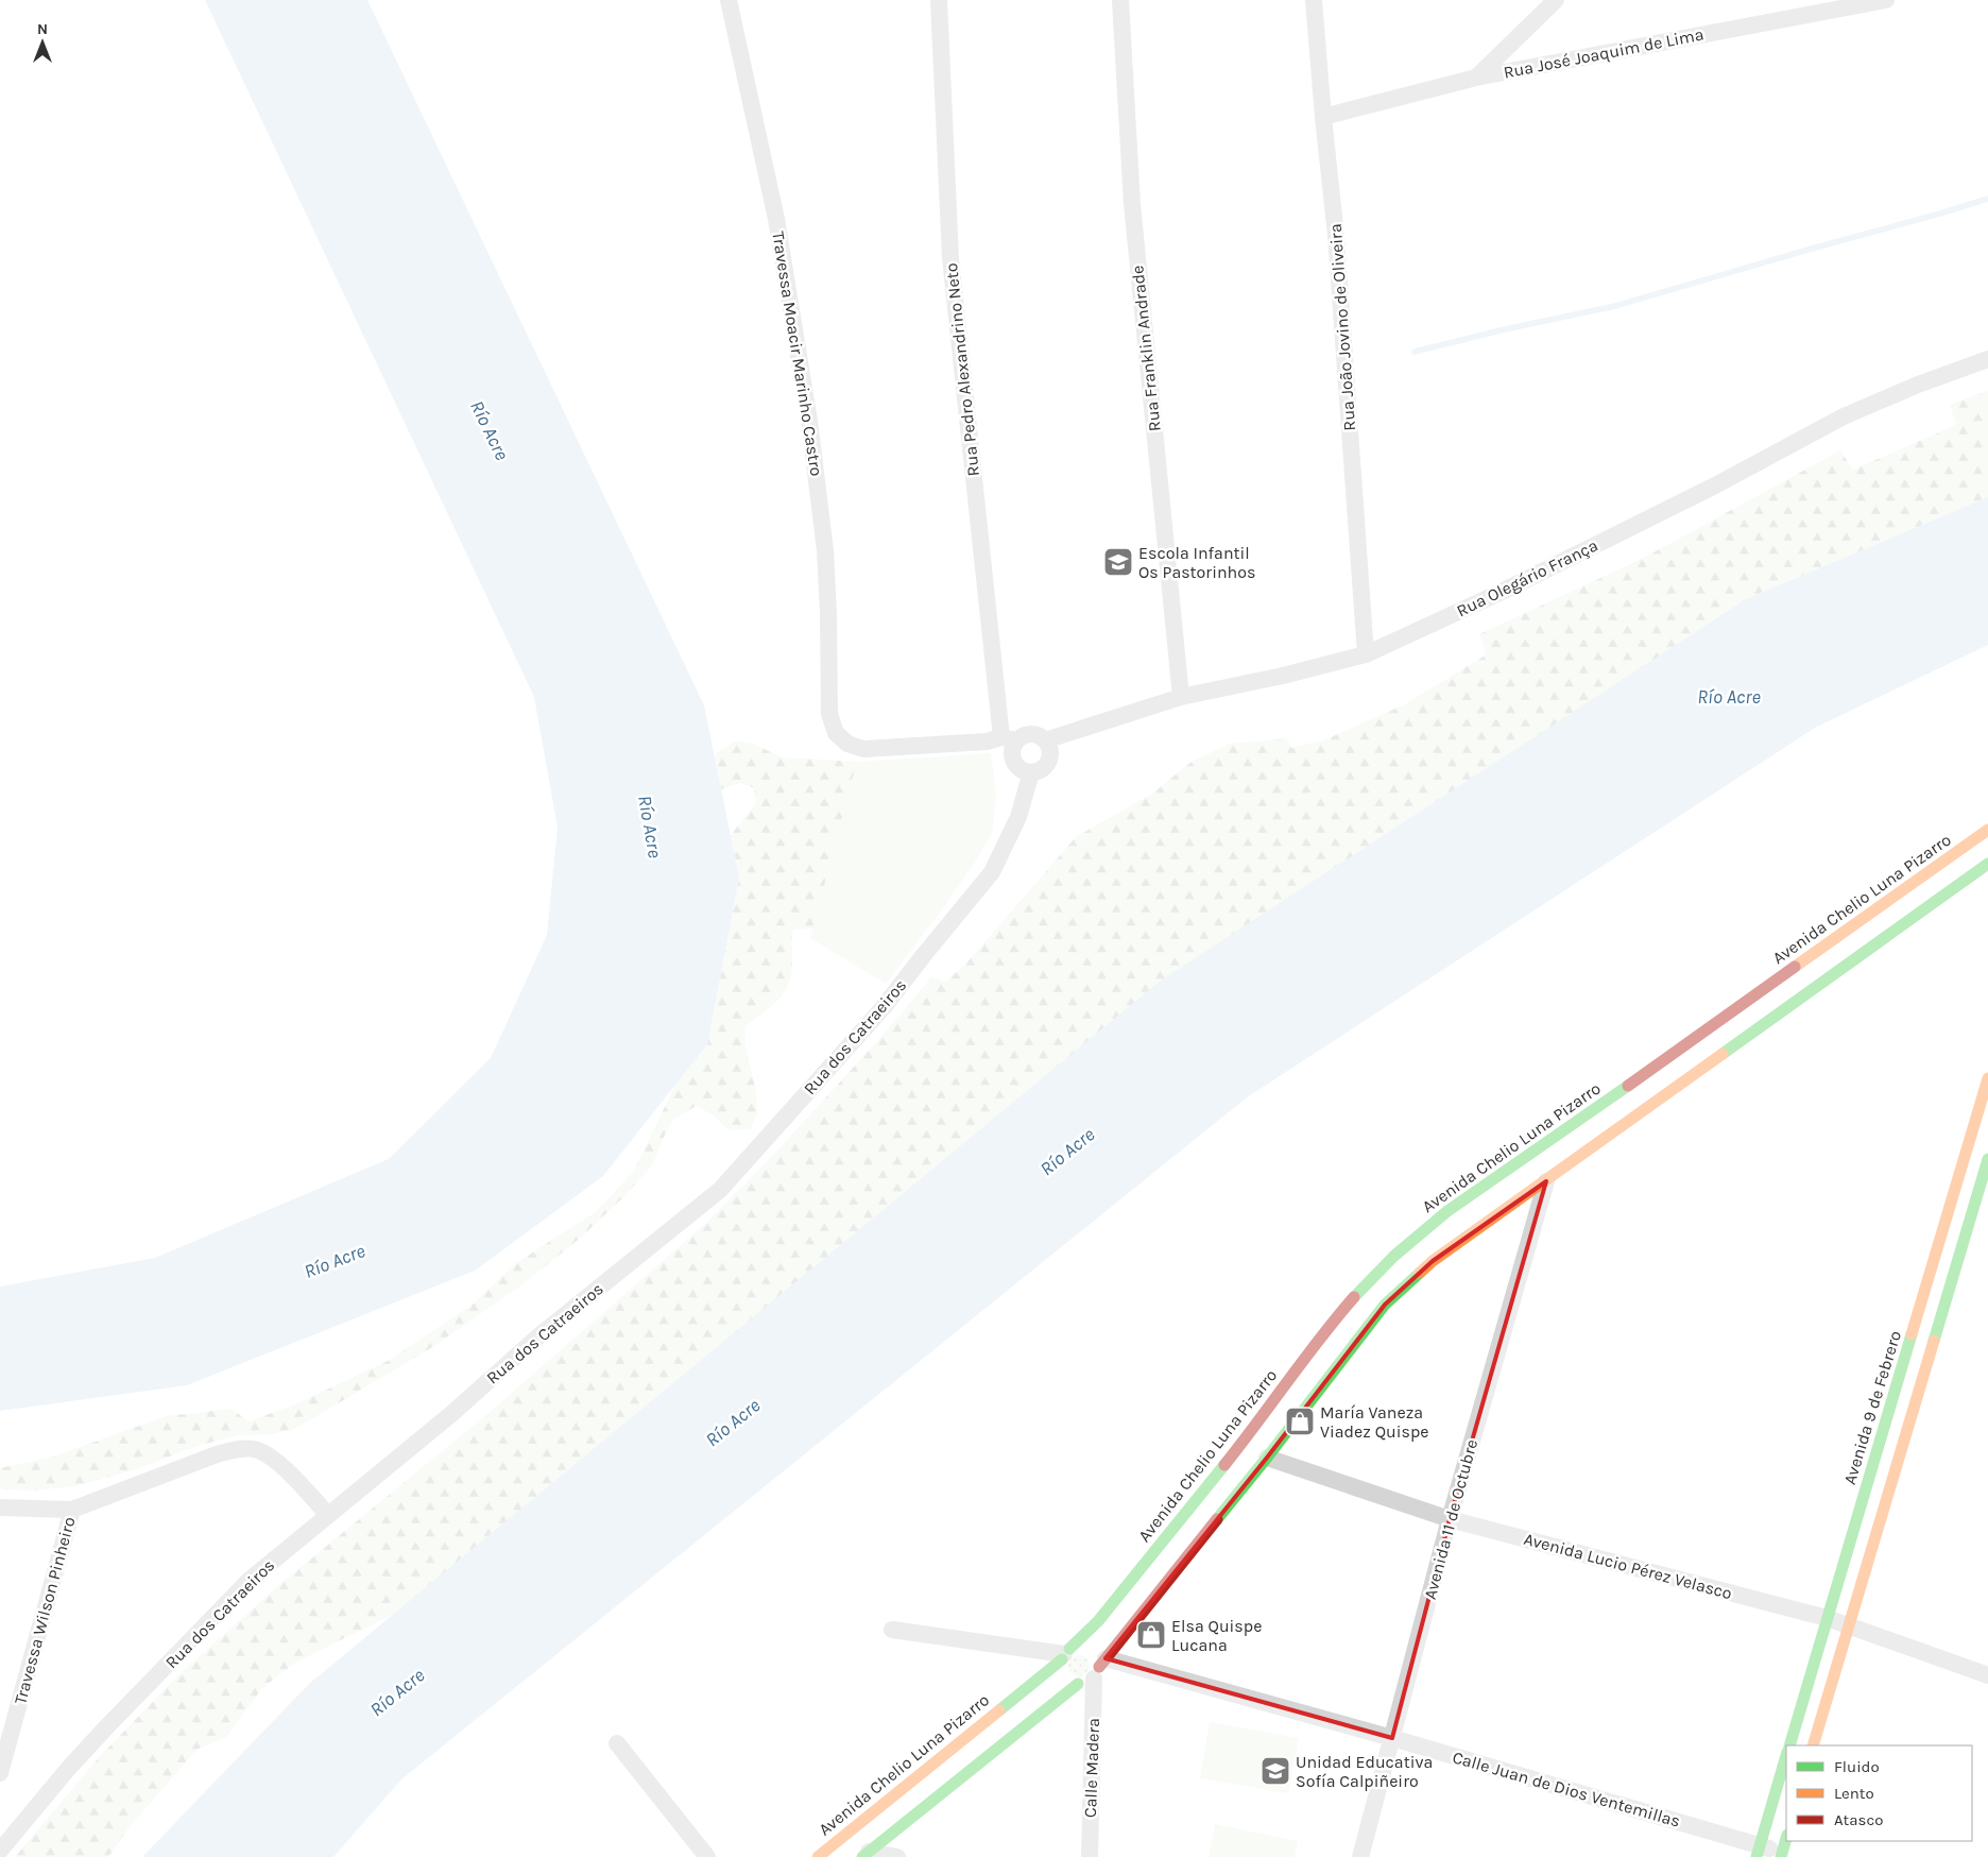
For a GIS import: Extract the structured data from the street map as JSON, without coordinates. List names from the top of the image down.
{
  "streets": {
    "main road": ["Avenida Chelio Luna Pizarro", "Avenida 9 de Febrero"],
    "street": [
      "Rua José Joaquim de Lima",
      "Rua João Jovino de Oliveira",
      "Rua Franklin Andrade",
      "Travessa Moacir Marinho Castro",
      "Rua Pedro Alexandrino Neto",
      "Rua Olegário França",
      "Rua dos Catraeiros",
      "Avenida 11 de Octubre",
      "Avenida Lucio Pérez Velasco",
      "Travessa Wilson Pinheiro",
      "Calle Madera",
      "Calle Juan de Dios Ventemillas"
    ]
  },
  "crossings": [
    ["Rua José Joaquim de Lima", "Rua João Jovino de Oliveira"],
    ["Rua João Jovino de Oliveira", "Rua Olegário França"],
    ["Rua Franklin Andrade", "Rua Olegário França"],
    ["Travessa Moacir Marinho Castro", "Rua Pedro Alexandrino Neto"],
    ["Travessa Moacir Marinho Castro", "Rua Olegário França"],
    ["Travessa Moacir Marinho Castro", "Rua dos Catraeiros"],
    ["Rua Pedro Alexandrino Neto", "Rua Olegário França"],
    ["Rua Pedro Alexandrino Neto", "Rua dos Catraeiros"],
    ["Rua Olegário França", "Rua dos Catraeiros"],
    ["Avenida 9 de Febrero", "Avenida Lucio Pérez Velasco"],
    ["Avenida 11 de Octubre", "Avenida Lucio Pérez Velasco"],
    ["Avenida 11 de Octubre", "Calle Juan de Dios Ventemillas"],
    ["Calle Madera", "Calle Juan de Dios Ventemillas"]
  ],
  "water": ["Río Acre"],
  "places": {
    "school or university": ["Escola Infantil Os Pastorinhos", "Unidad Educativa Sofía Calpiñeiro"],
    "shop": ["María Vaneza Viadez Quispe", "Elsa Quispe Lucana"]
  },
  "legend": ["Fluido", "Lento", "Atasco"],
  "north": "top"
}
